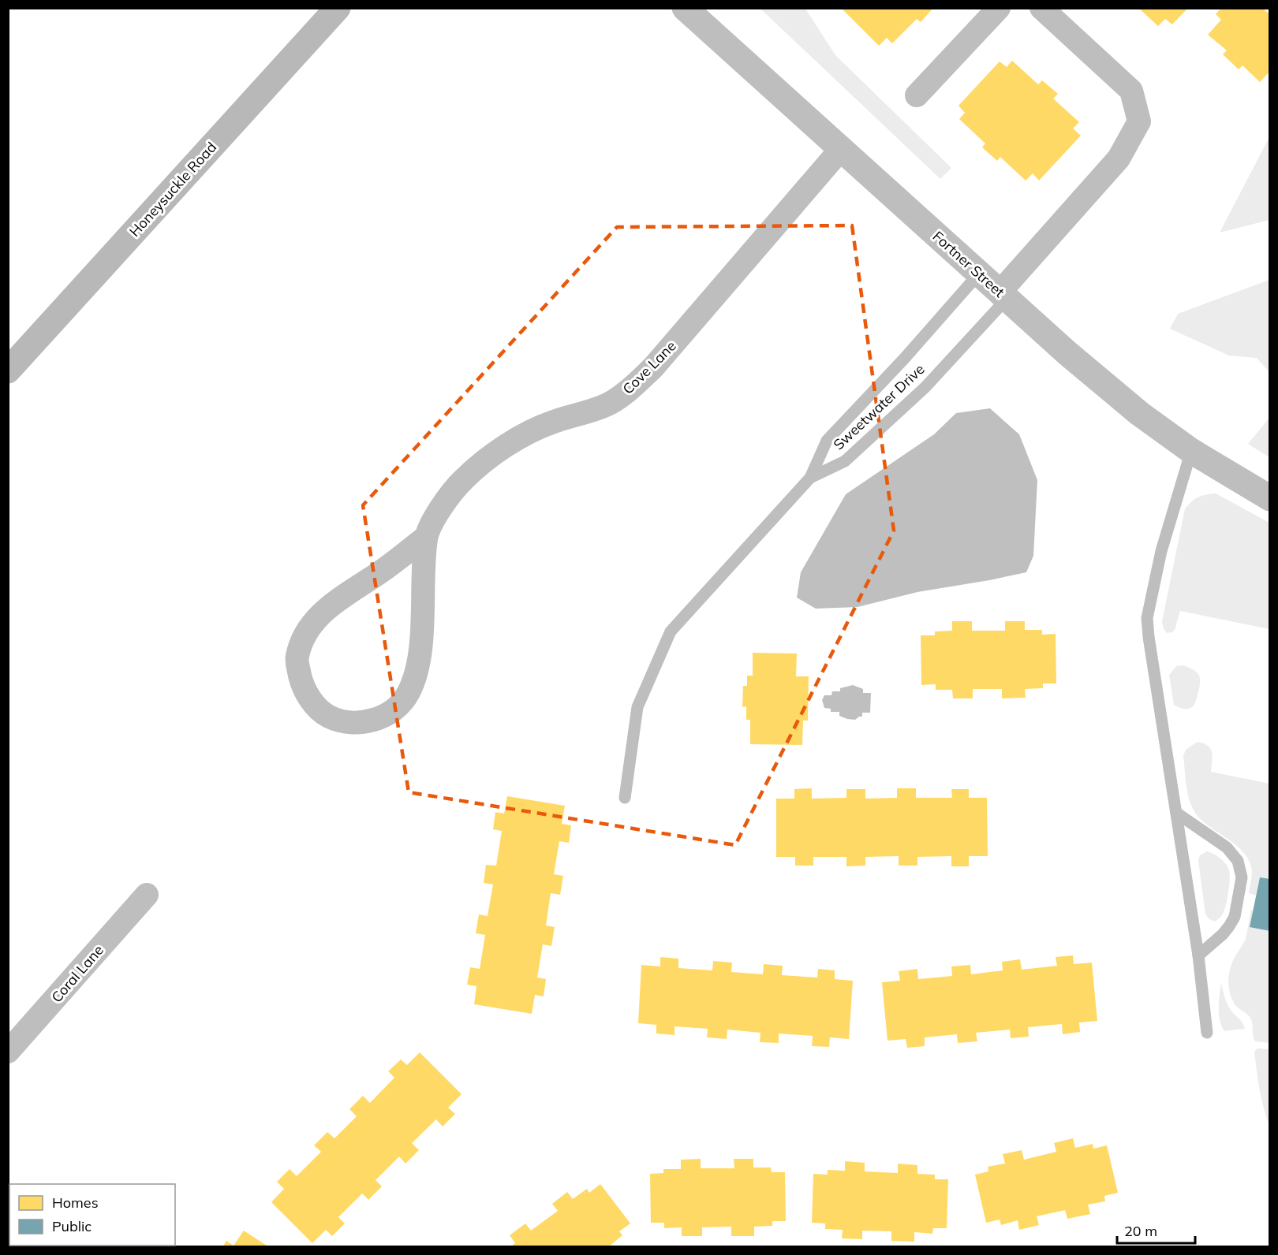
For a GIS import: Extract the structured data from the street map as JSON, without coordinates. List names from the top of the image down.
{
  "streets": {
    "main road": ["Honeysuckle Road"],
    "street": ["Fortner Street", "Cove Lane", "Coral Lane"],
    "lane": ["Sweetwater Drive"]
  },
  "crossings": [
    ["Fortner Street", "Cove Lane"],
    ["Fortner Street", "Sweetwater Drive"]
  ],
  "legend": ["Homes", "Public"],
  "scale_bar": "20 m"
}
